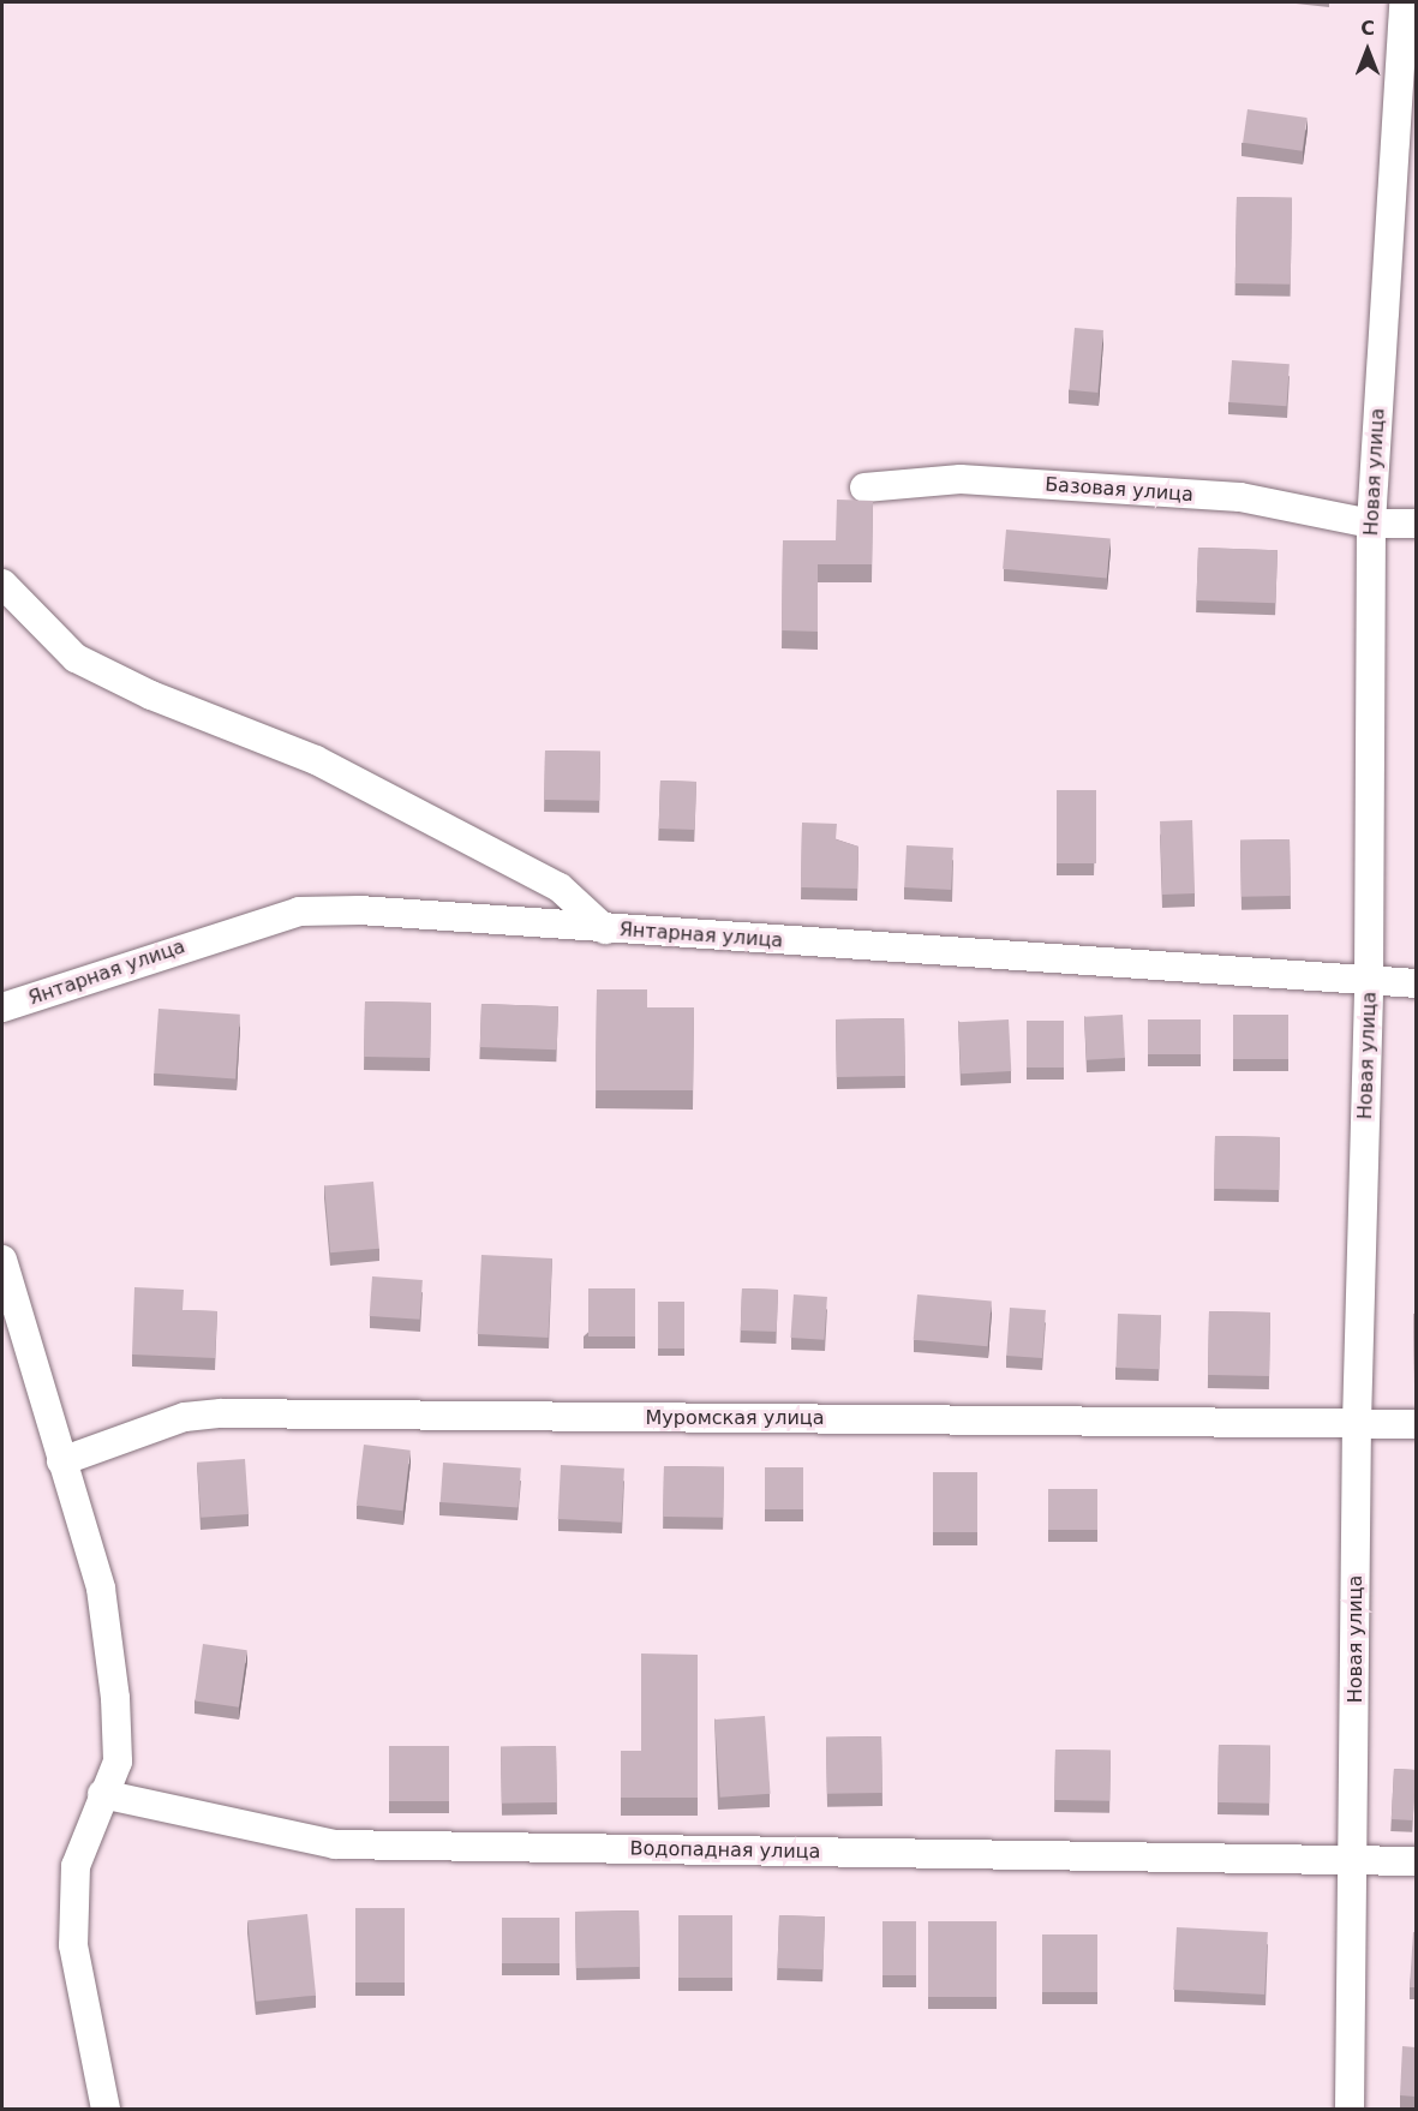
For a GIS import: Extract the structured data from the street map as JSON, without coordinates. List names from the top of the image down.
{
  "streets": {
    "street": [
      "Новая улица",
      "Базовая улица",
      "Янтарная улица",
      "Муромская улица",
      "Водопадная улица"
    ]
  },
  "crossings": [
    ["Новая улица", "Базовая улица"],
    ["Новая улица", "Янтарная улица"],
    ["Новая улица", "Муромская улица"],
    ["Новая улица", "Водопадная улица"]
  ],
  "north": "top"
}
